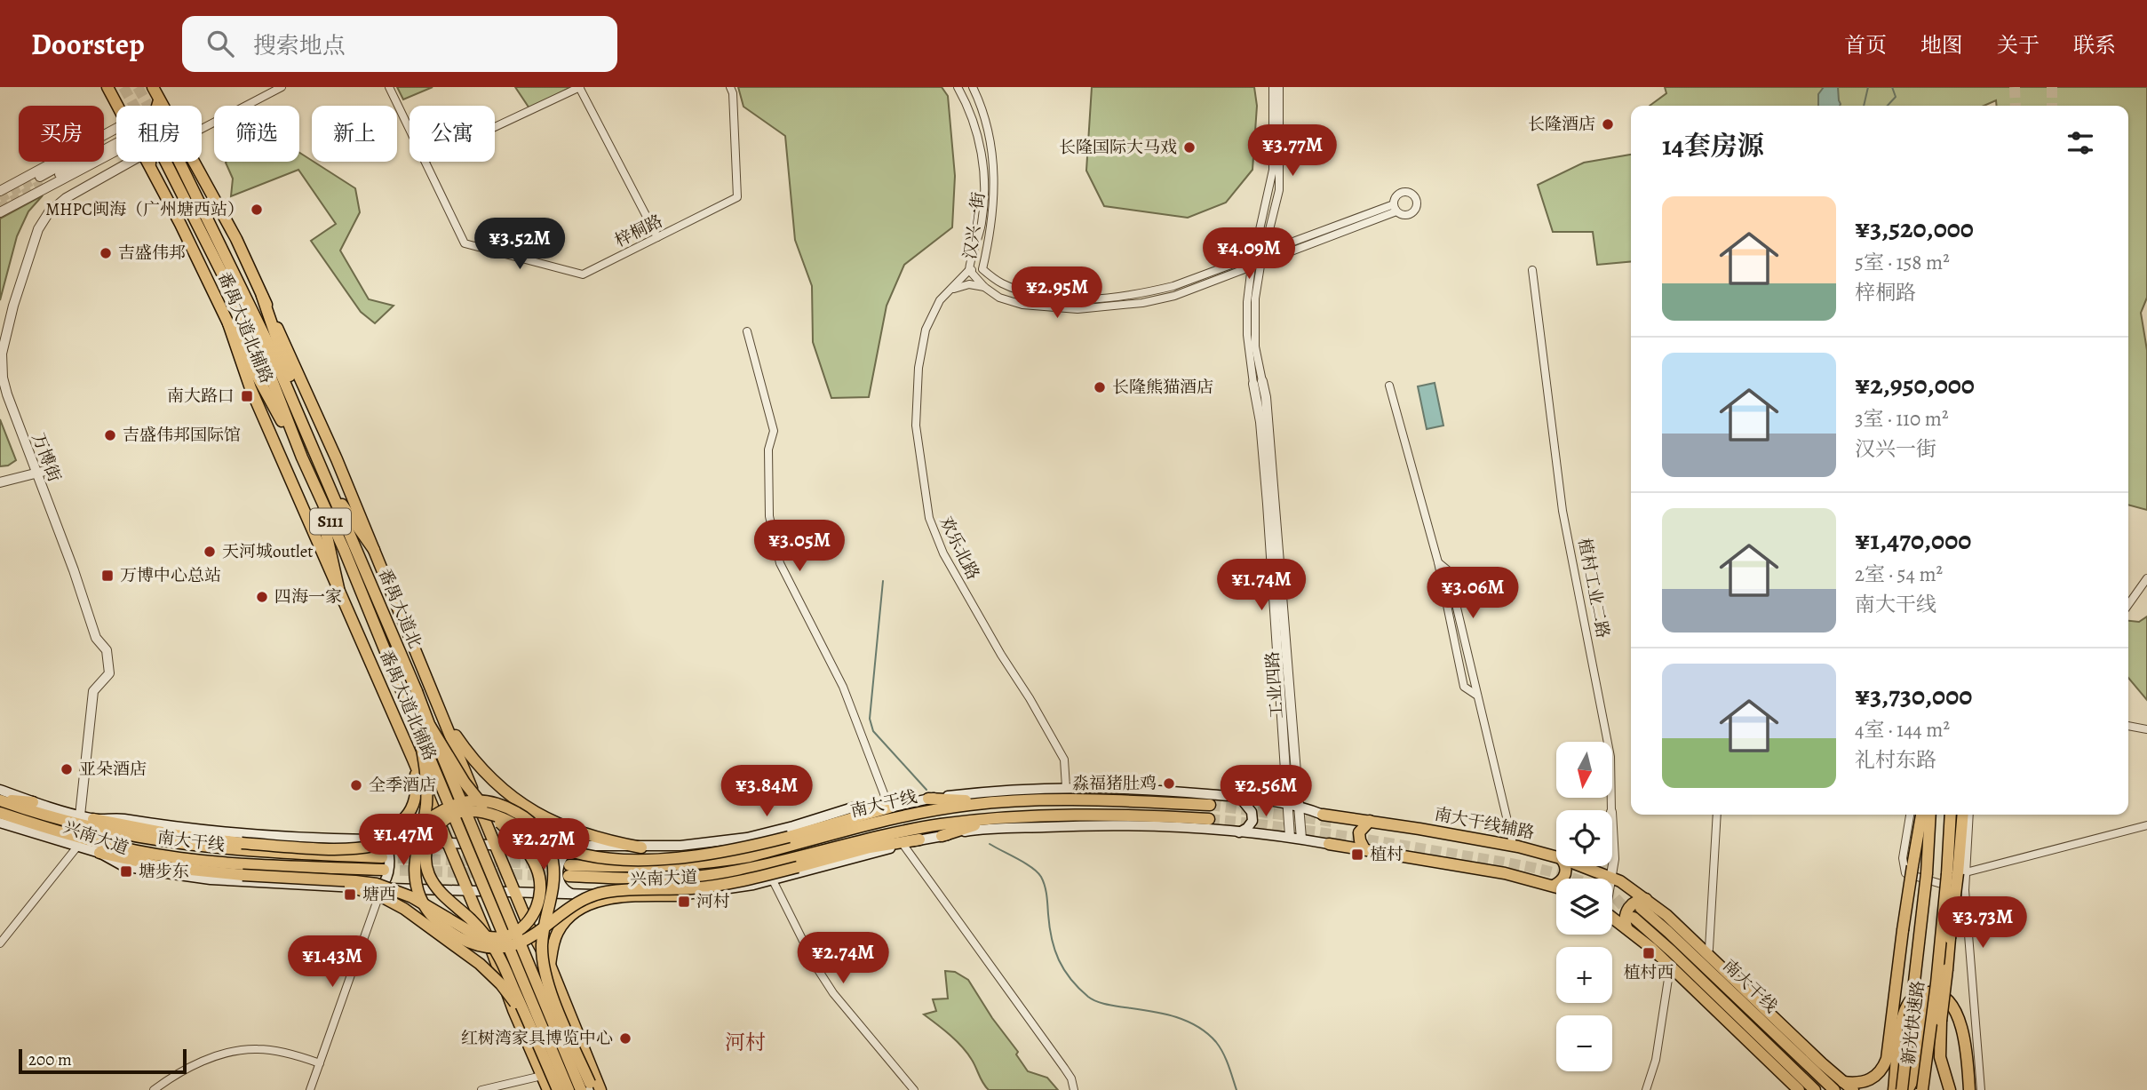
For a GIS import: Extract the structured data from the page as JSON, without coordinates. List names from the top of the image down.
{
  "streets": {
    "main road": [
      "番禺大道北辅路",
      "S111",
      "番禺大道北",
      "番禺大道北铺路",
      "南大干线",
      "南大干线辅路",
      "兴南大道",
      "新光快速路"
    ],
    "street": [
      "汉兴一街",
      "梓桐路",
      "万博街",
      "欢乐北路",
      "植村工业二路",
      "工业四路"
    ]
  },
  "crossings": [
    ["汉兴一街", "欢乐北路"],
    ["番禺大道北辅路", "番禺大道北铺路"],
    ["万博街", "兴南大道"],
    ["欢乐北路", "兴南大道"],
    ["植村工业二路", "南大干线辅路"],
    ["工业四路", "兴南大道"],
    ["番禺大道北铺路", "兴南大道"],
    ["南大干线", "南大干线辅路"],
    ["南大干线辅路", "兴南大道"]
  ],
  "districts": ["河村"],
  "places": {
    "other": [
      "长隆酒店",
      "长隆国际大马戏",
      "MHPC闽海（广州塘西站）",
      "吉盛伟邦",
      "长隆熊猫酒店",
      "吉盛伟邦国际馆",
      "天河城outlet",
      "四海一家",
      "亚朵酒店",
      "淼福猪肚鸡",
      "全季酒店",
      "红树湾家具博览中心"
    ],
    "transit": [
      "南大路口",
      "万博中心总站",
      "植村",
      "塘步东",
      "塘西",
      "河村",
      "植村西"
    ]
  },
  "scale_bar": "200 m",
  "north": "bottom",
  "page": {
    "header": "Doorstep",
    "search": "搜索地点",
    "nav": [
      "首页",
      "地图",
      "关于",
      "联系"
    ],
    "chip": [
      "买房",
      "租房",
      "筛选",
      "新上",
      "公寓"
    ],
    "heading": "14套房源",
    "price": [
      "¥3.77M",
      "¥3.52M",
      "¥4.09M",
      "¥2.95M",
      "¥3.05M",
      "¥1.74M",
      "¥3.06M",
      "¥3.84M",
      "¥2.56M",
      "¥1.47M",
      "¥2.27M",
      "¥3.73M",
      "¥2.74M",
      "¥1.43M"
    ],
    "list": [
      {
        "name": "¥3,520,000",
        "note": "5室 · 158 m² · 梓桐路"
      },
      {
        "name": "¥2,950,000",
        "note": "3室 · 110 m² · 汉兴一街"
      },
      {
        "name": "¥1,470,000",
        "note": "2室 · 54 m² · 南大干线"
      },
      {
        "name": "¥3,730,000",
        "note": "4室 · 144 m² · 礼村东路"
      }
    ],
    "map_buttons": ["+", "−"],
    "scale": "200 m"
  }
}
